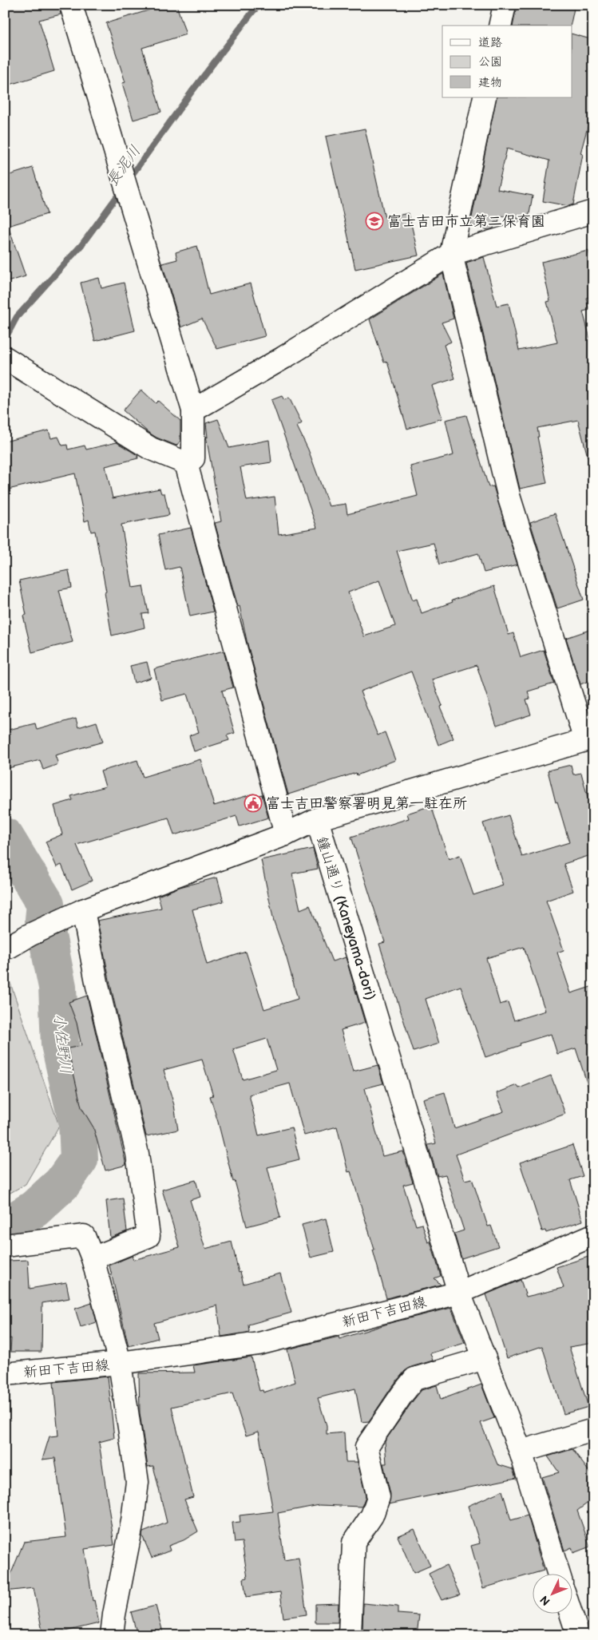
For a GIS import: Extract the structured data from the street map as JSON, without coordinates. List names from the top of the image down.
{
  "streets": {
    "street": ["鐘山通り (Kaneyama-dori)", "新田下吉田線"]
  },
  "crossings": [
    ["鐘山通り (Kaneyama-dori)", "新田下吉田線"]
  ],
  "water": ["長泥川", "小佐野川"],
  "places": {
    "school or university": ["富士吉田市立第二保育園"],
    "public building": ["富士吉田警察署明見第一駐在所"]
  },
  "legend": ["道路", "公園", "建物"],
  "north": "bottom left"
}
